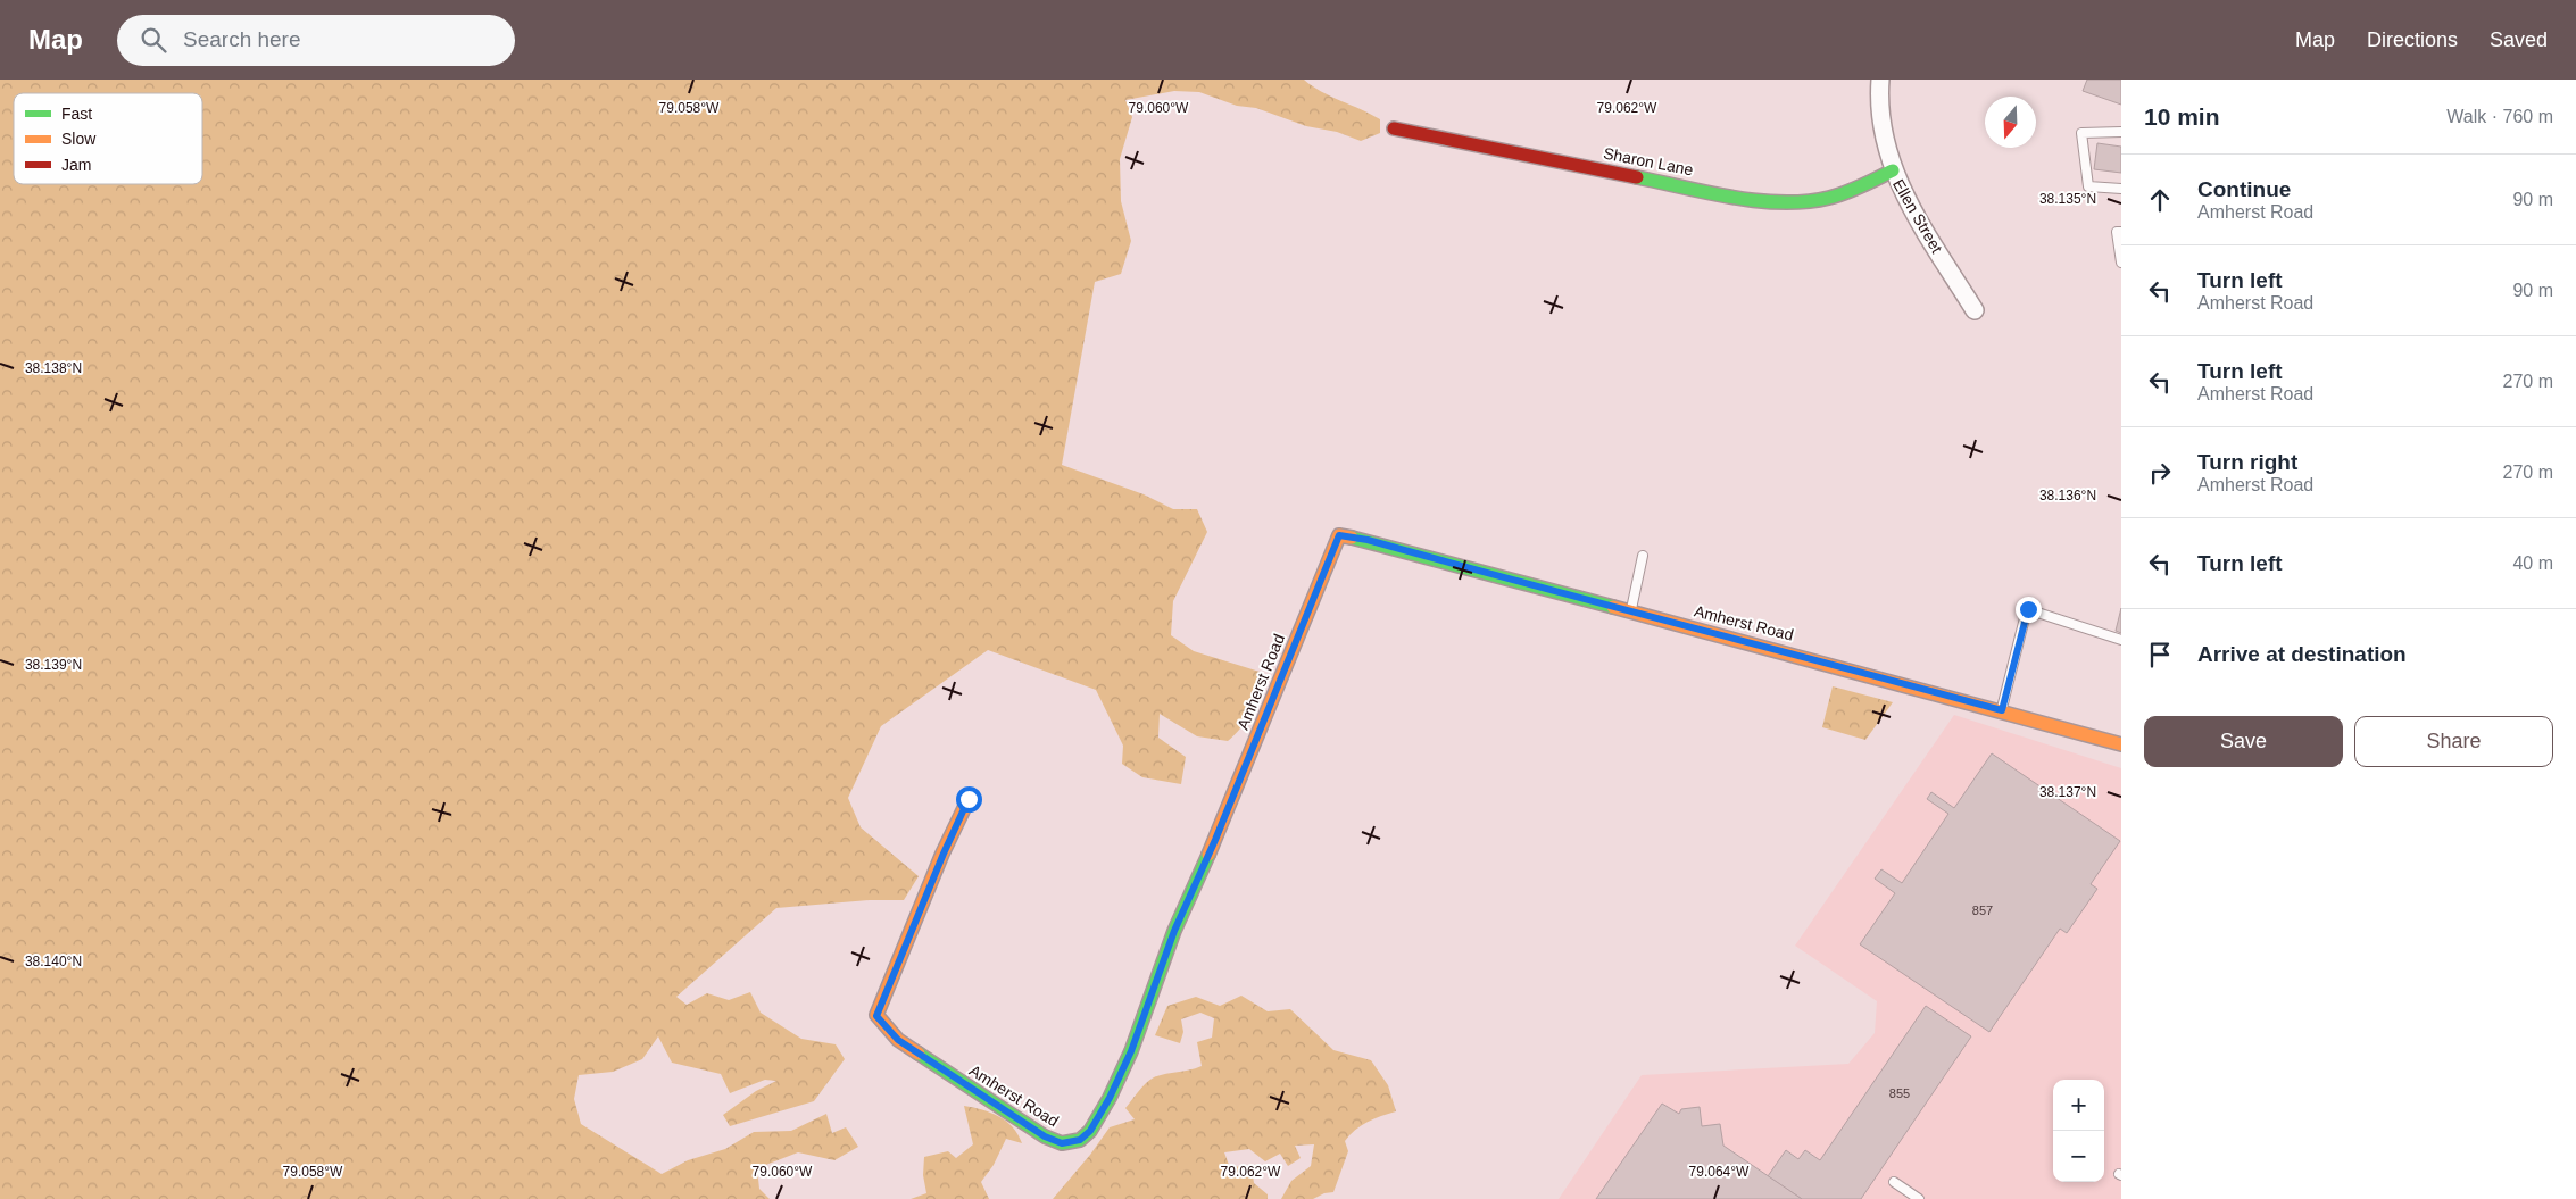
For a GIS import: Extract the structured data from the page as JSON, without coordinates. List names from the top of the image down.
{
  "streets": {
    "street": ["Sharon Lane", "Ellen Street", "Amherst Road"]
  },
  "crossings": [
    ["Sharon Lane", "Ellen Street"]
  ],
  "house_numbers": ["857", "855"],
  "legend": ["Fast", "Slow", "Jam"],
  "north": "bottom",
  "page": {
    "header": "Map",
    "search": "Search here",
    "nav": ["Map", "Directions", "Saved"],
    "heading": ["10 min", "Walk · 760 m"],
    "list": [
      ["Continue", "Amherst Road", "90 m"],
      ["Turn left", "Amherst Road", "90 m"],
      ["Turn left", "Amherst Road", "270 m"],
      ["Turn right", "Amherst Road", "270 m"],
      ["Turn left", "40 m"],
      "Arrive at destination"
    ],
    "buttons": ["Save", "Share"],
    "map_buttons": ["+", "−"]
  },
  "coordinates": [
    "79.062°W",
    "79.058°W",
    "79.060°W",
    "38.135°N",
    "38.138°N",
    "38.136°N",
    "38.139°N",
    "38.137°N",
    "38.140°N",
    "79.064°W"
  ]
}
